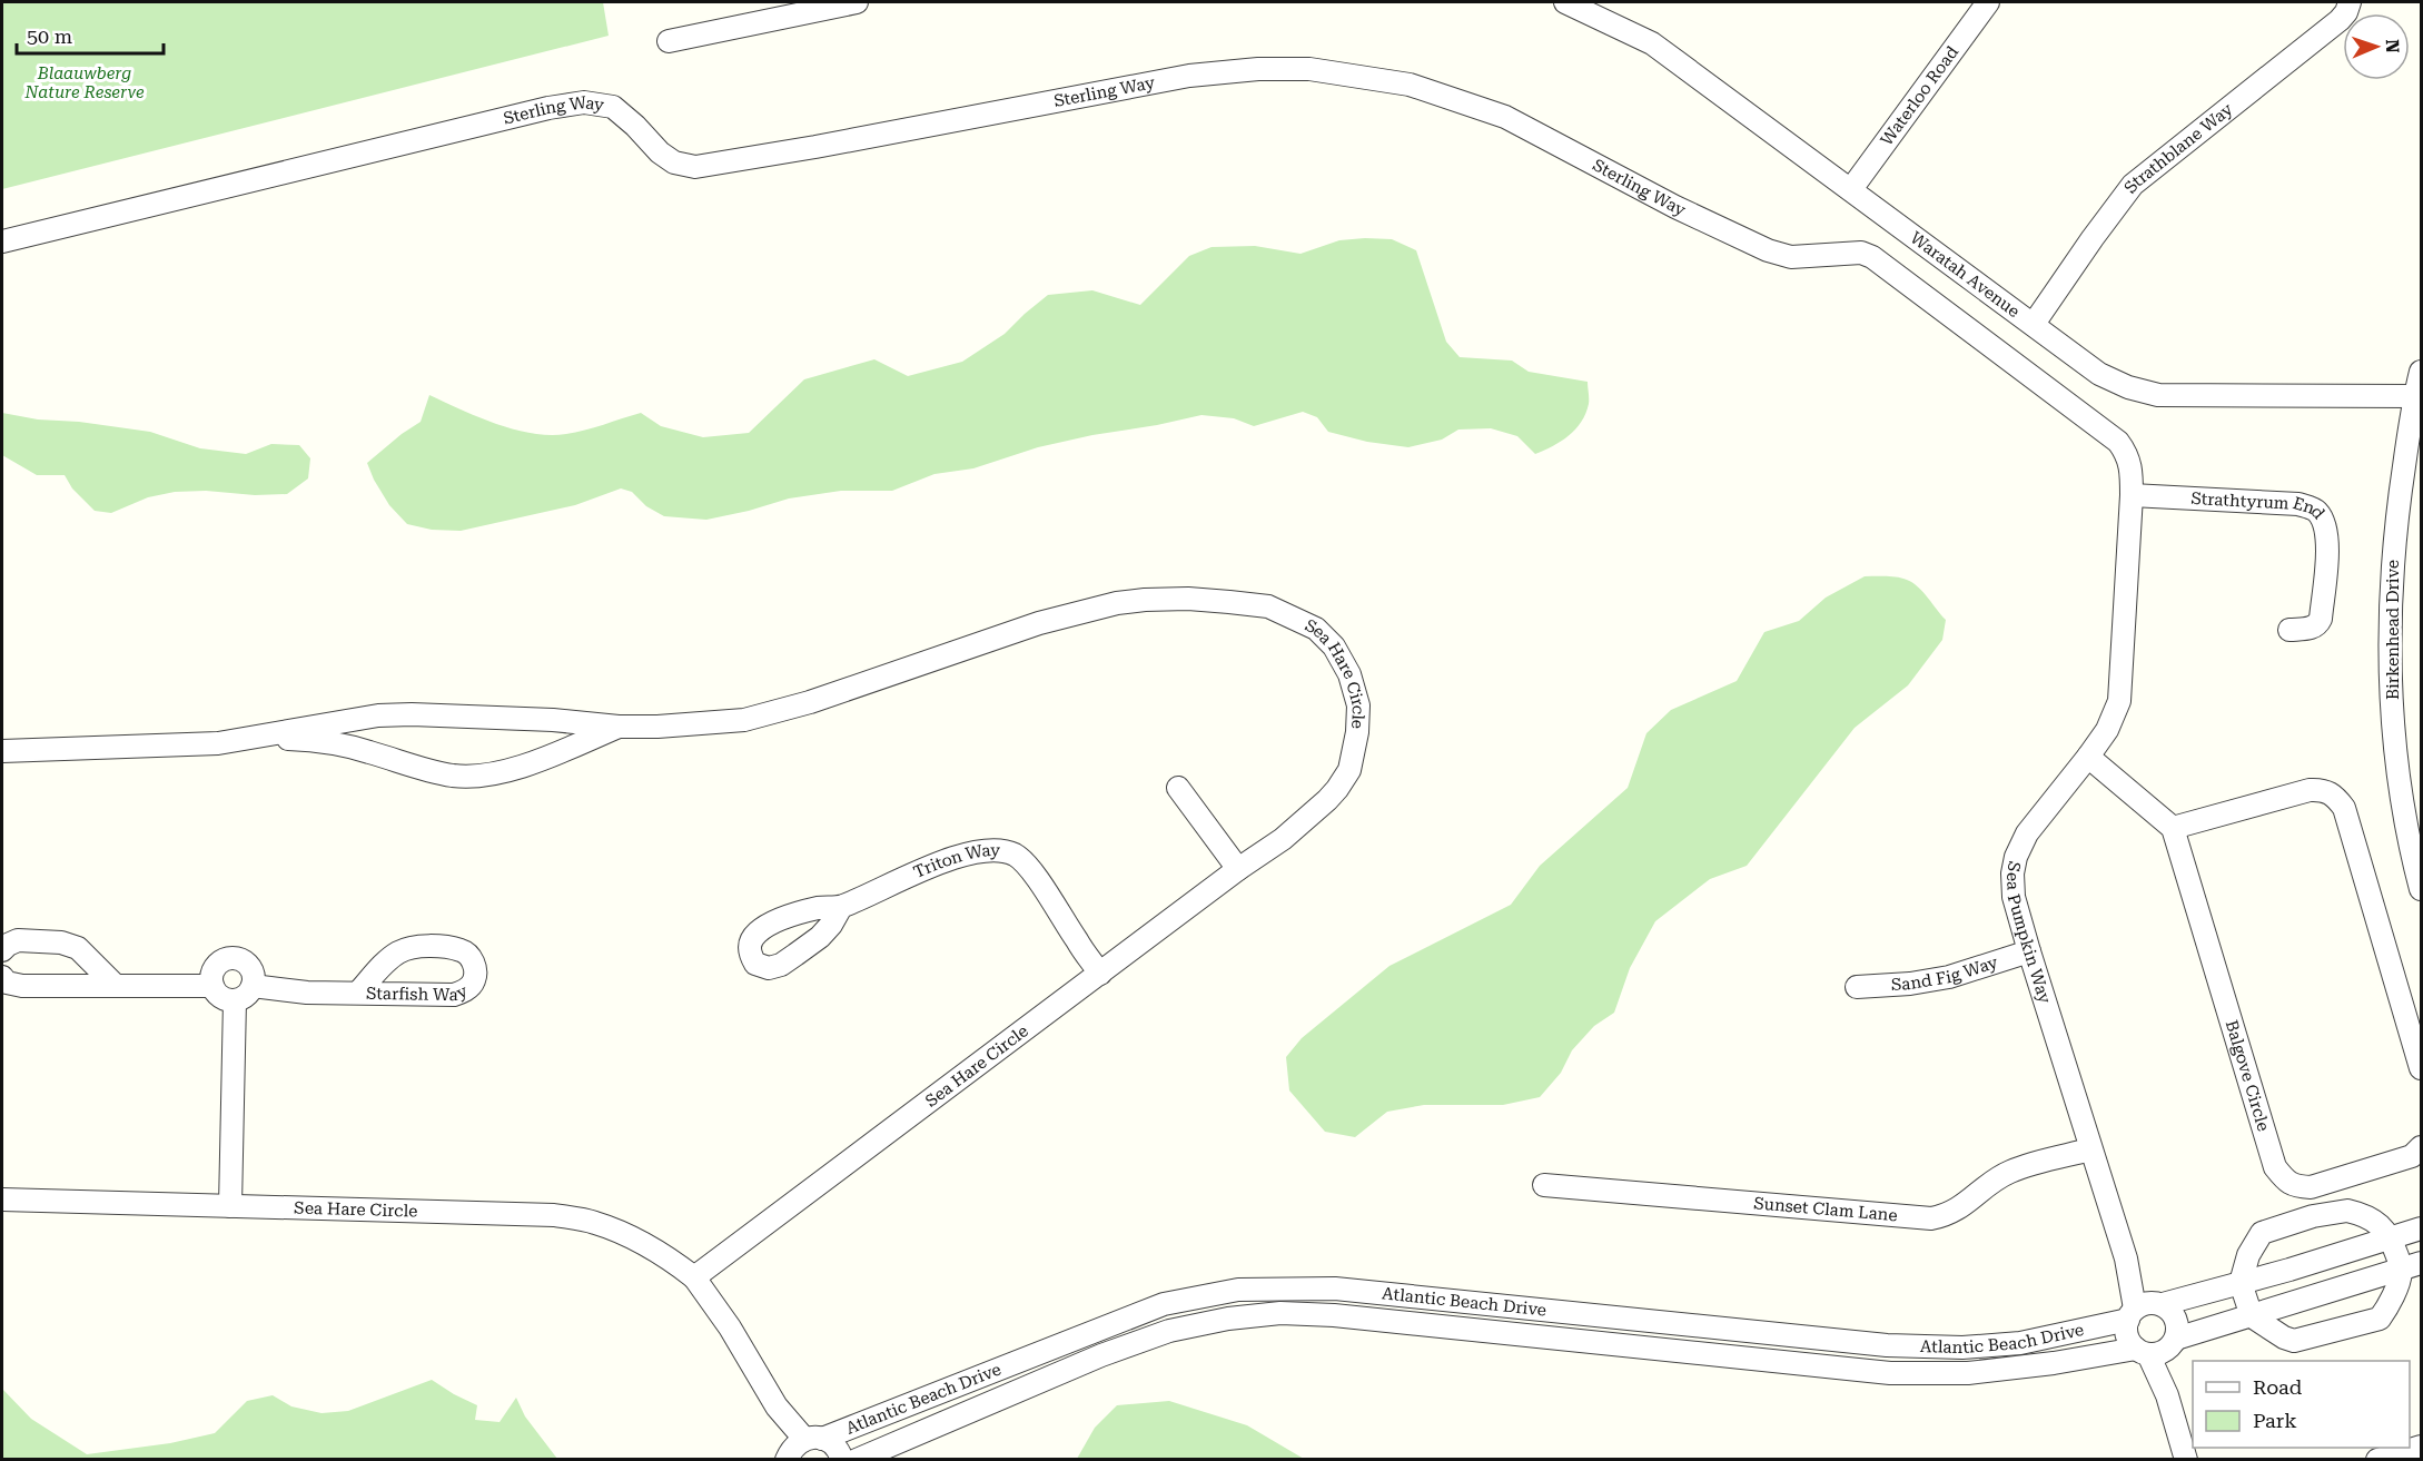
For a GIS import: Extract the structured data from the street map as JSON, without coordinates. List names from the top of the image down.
{
  "streets": {
    "street": [
      "Sterling Way",
      "Waterloo Road",
      "Strathblane Way",
      "Waratah Avenue",
      "Strathtyrum End",
      "Birkenhead Drive",
      "Sea Hare Circle",
      "Triton Way",
      "Sea Pumpkin Way",
      "Sand Fig Way",
      "Starfish Way",
      "Balgove Circle",
      "Sunset Clam Lane",
      "Atlantic Beach Drive"
    ]
  },
  "crossings": [
    ["Sterling Way", "Sea Pumpkin Way"],
    ["Waterloo Road", "Waratah Avenue"],
    ["Strathblane Way", "Waratah Avenue"],
    ["Waratah Avenue", "Birkenhead Drive"],
    ["Strathtyrum End", "Sea Pumpkin Way"],
    ["Sea Hare Circle", "Triton Way"],
    ["Sea Hare Circle", "Atlantic Beach Drive"],
    ["Sea Pumpkin Way", "Sand Fig Way"],
    ["Sea Pumpkin Way", "Sunset Clam Lane"],
    ["Sea Pumpkin Way", "Atlantic Beach Drive"]
  ],
  "parks": ["Blaauwberg Nature Reserve"],
  "legend": ["Road", "Park"],
  "scale_bar": "50 m",
  "north": "right"
}
